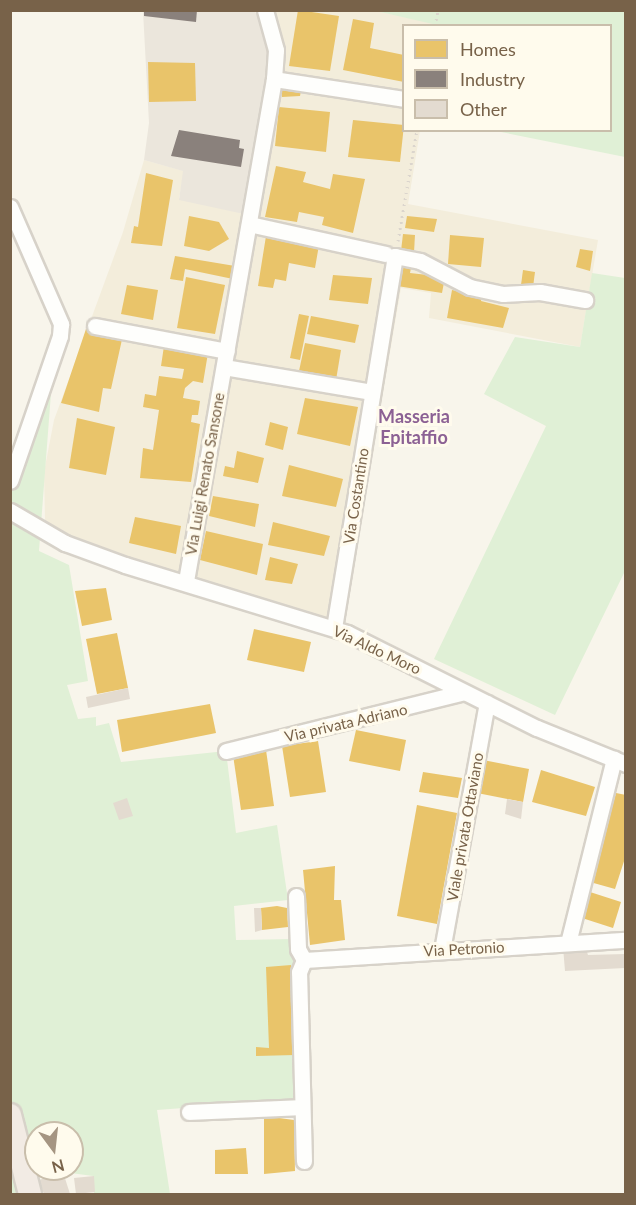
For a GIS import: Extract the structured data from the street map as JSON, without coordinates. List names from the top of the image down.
{
  "streets": {
    "street": [
      "Via Luigi Renato Sansone",
      "Via Costantino",
      "Via Aldo Moro",
      "Via privata Adriano",
      "Viale privata Ottaviano",
      "Via Petronio"
    ]
  },
  "crossings": [
    ["Via Luigi Renato Sansone", "Via Aldo Moro"],
    ["Via Costantino", "Via Aldo Moro"],
    ["Via Aldo Moro", "Via privata Adriano"],
    ["Via Aldo Moro", "Viale privata Ottaviano"],
    ["Viale privata Ottaviano", "Via Petronio"]
  ],
  "districts": ["Masseria Epitaffio"],
  "legend": ["Homes", "Industry", "Other"],
  "north": "bottom"
}
